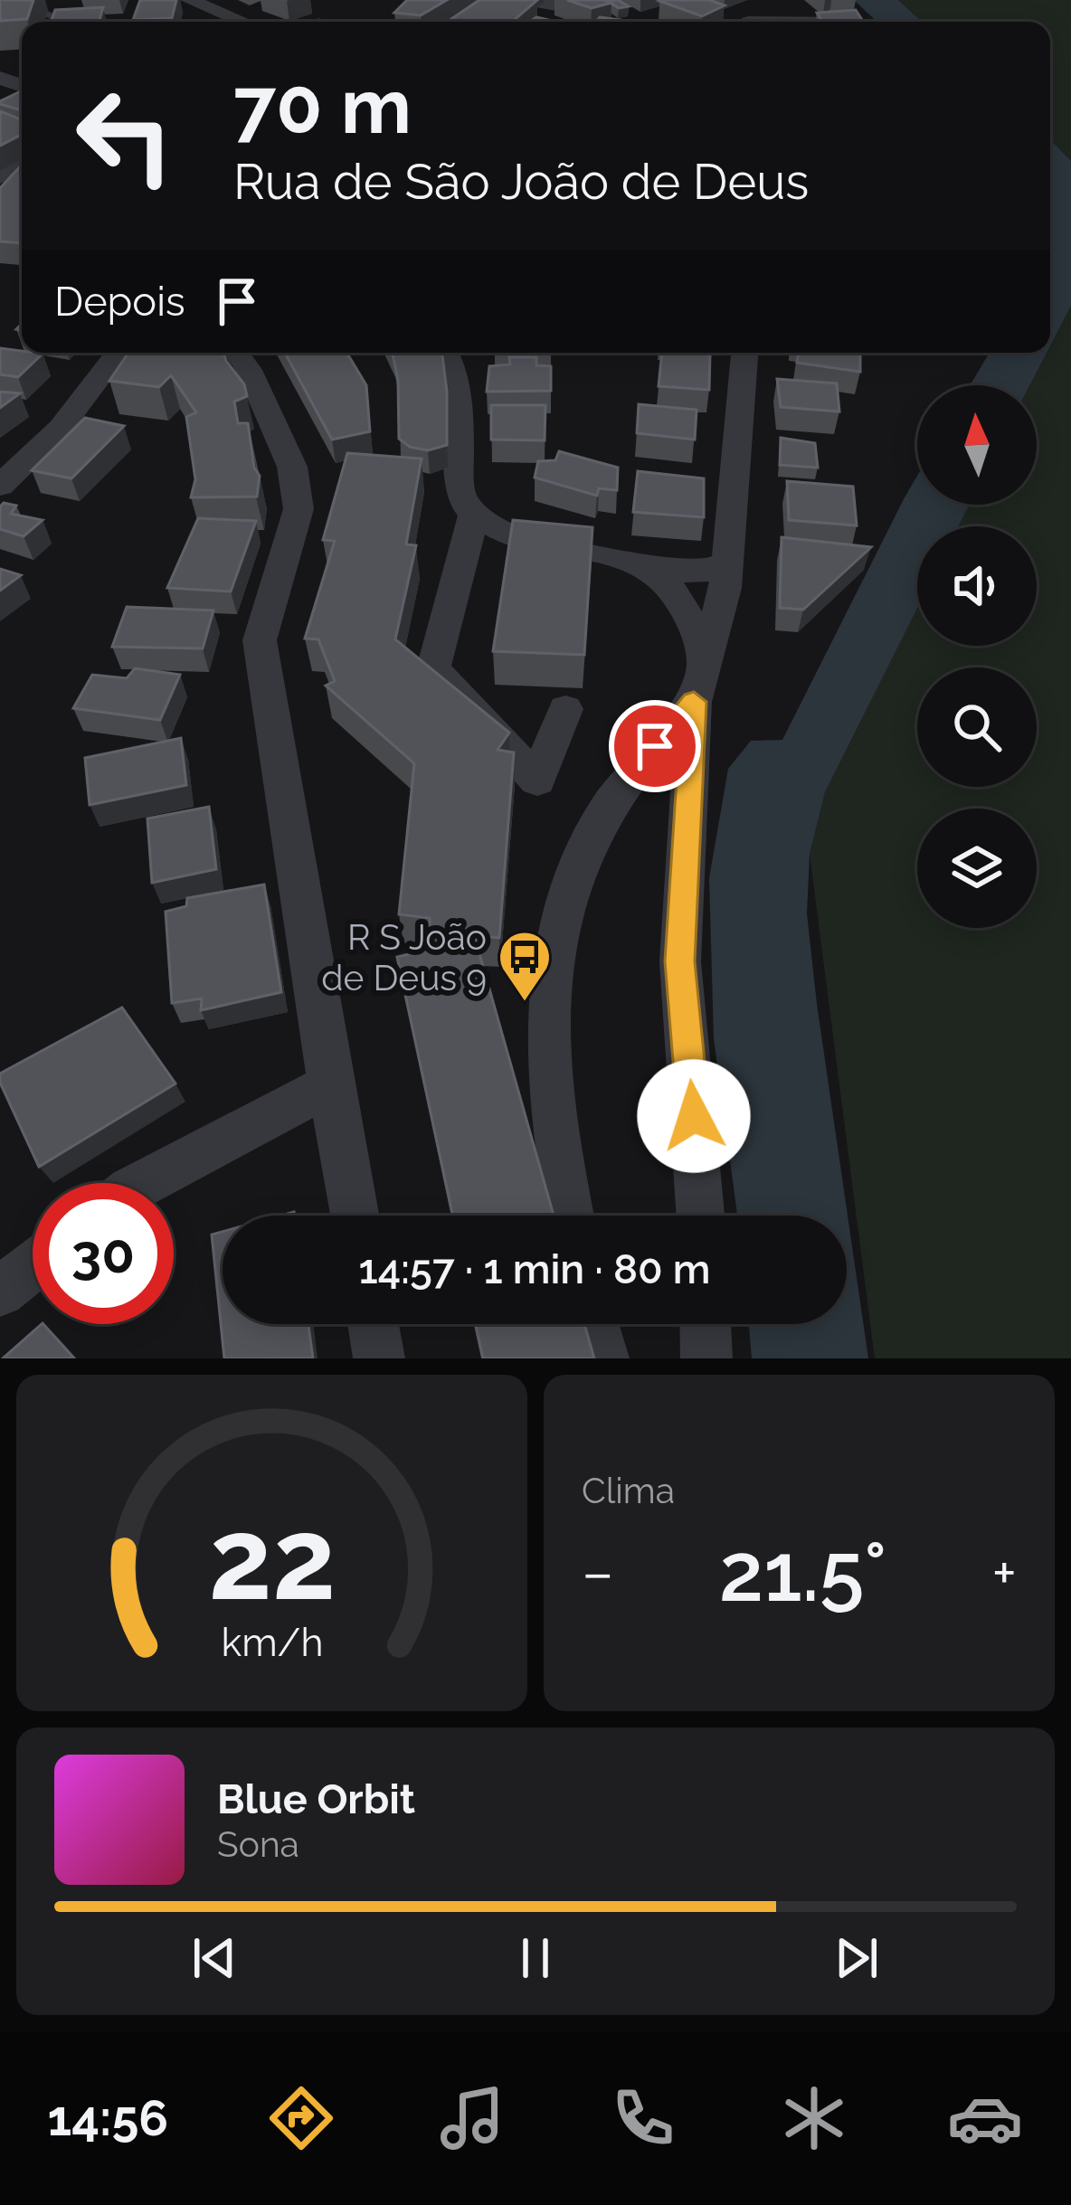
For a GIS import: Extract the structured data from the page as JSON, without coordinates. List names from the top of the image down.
{
  "places": {
    "bus stop": ["R S João de Deus 9"]
  },
  "north": "top",
  "page": {
    "turn": ["70 m", "Rua de São João de Deus"],
    "then": "Depois",
    "limit": "30",
    "trip": "14:57 · 1 min · 80 m",
    "tile": "Clima",
    "heat": ["−", "21.5°", "+"],
    "song": ["Blue Orbit", "Sona"],
    "tabs": "14:56",
    "gauge": ["22", "km/h"]
  }
}
